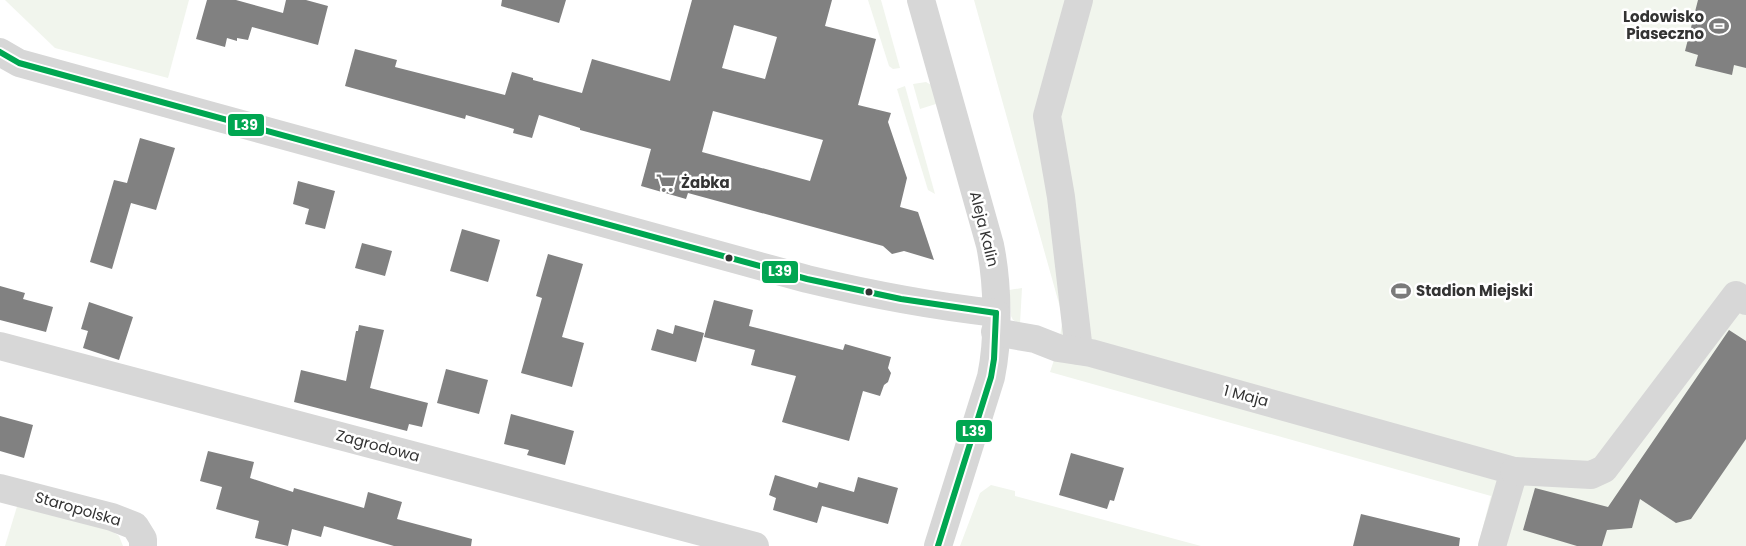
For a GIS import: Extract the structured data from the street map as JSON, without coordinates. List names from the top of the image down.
{
  "streets": {
    "street": [
      "Aleja Kalin",
      "1 Maja",
      "Zagrodowa",
      "Staropolska"
    ]
  },
  "crossings": [
    ["Aleja Kalin", "1 Maja"]
  ],
  "places": {
    "sports": ["Lodowisko Piaseczno", "Stadion Miejski"],
    "supermarket": ["Żabka"]
  },
  "lines": ["transit line L39"]
}
